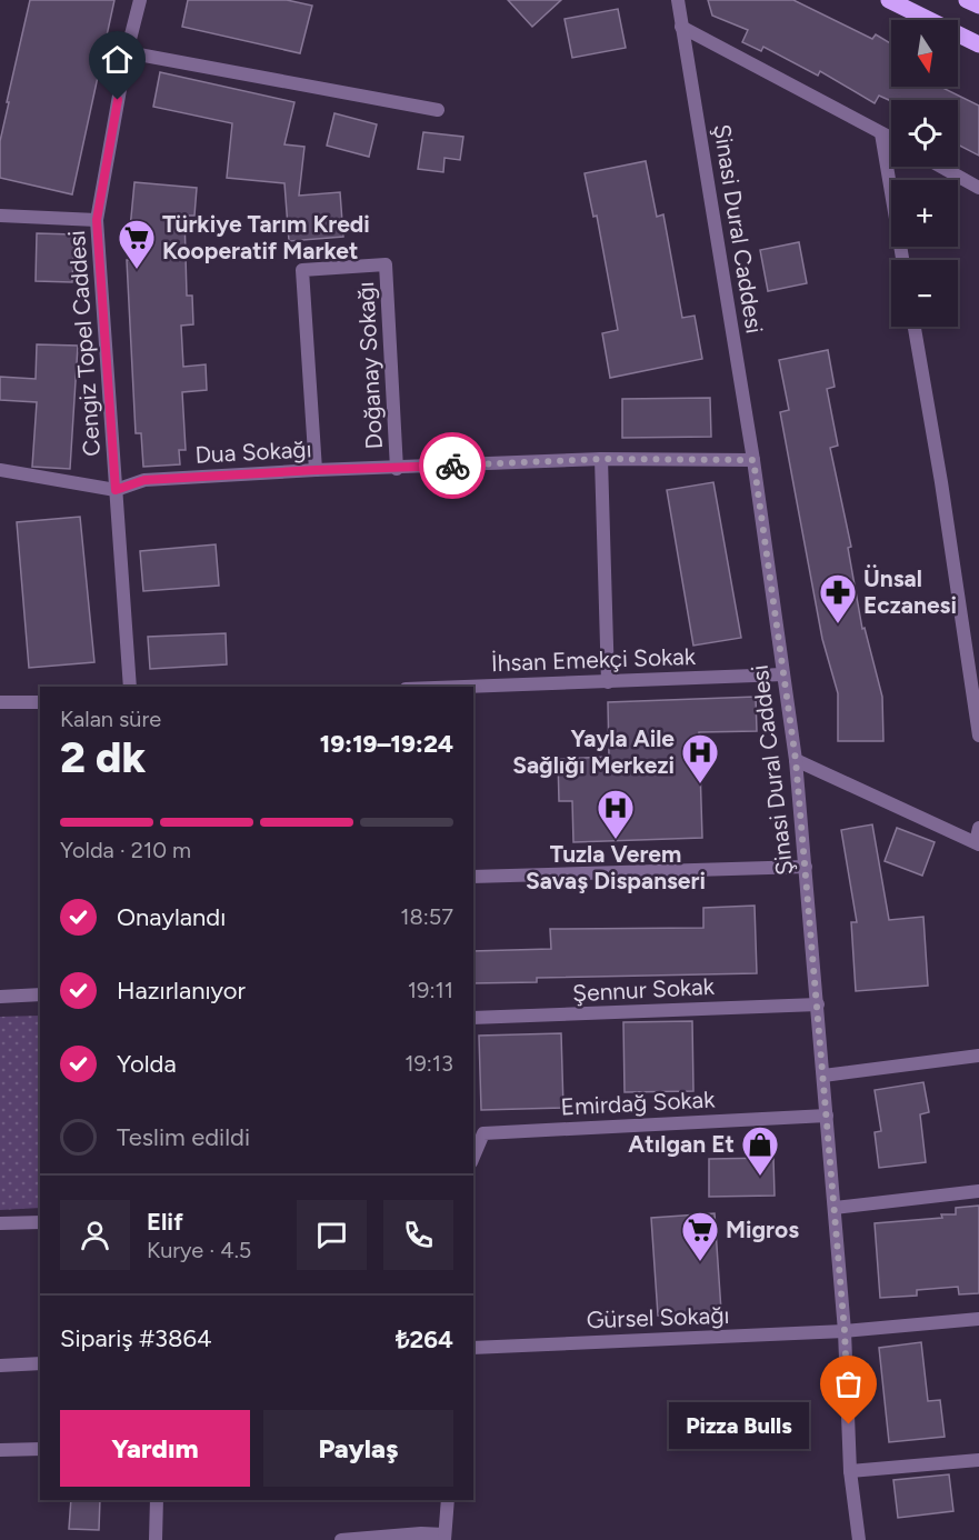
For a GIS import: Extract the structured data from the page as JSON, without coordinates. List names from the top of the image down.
{
  "streets": {
    "street": [
      "Şinasi Dural Caddesi",
      "Cengiz Topel Caddesi",
      "Doğanay Sokağı",
      "Dua Sokağı",
      "İhsan Emekçi Sokak",
      "Şennur Sokak",
      "Emirdağ Sokak",
      "Gürsel Sokağı"
    ]
  },
  "crossings": [
    ["Şinasi Dural Caddesi", "Dua Sokağı"],
    ["Şinasi Dural Caddesi", "İhsan Emekçi Sokak"],
    ["Şinasi Dural Caddesi", "Şennur Sokak"],
    ["Şinasi Dural Caddesi", "Emirdağ Sokak"],
    ["Şinasi Dural Caddesi", "Gürsel Sokağı"],
    ["Cengiz Topel Caddesi", "Dua Sokağı"],
    ["Doğanay Sokağı", "Dua Sokağı"]
  ],
  "places": {
    "supermarket": ["Türkiye Tarım Kredi Kooperatif Market", "Migros"],
    "pharmacy": ["Ünsal Eczanesi"],
    "hospital": ["Yayla Aile Sağlığı Merkezi", "Tuzla Verem Savaş Dispanseri"],
    "shop": ["Atılgan Et"],
    "other": ["Pizza Bulls"]
  },
  "north": "bottom",
  "page": {
    "map_buttons": ["+", "−"],
    "heading": ["2 dk", "Kalan süre", "19:19–19:24"],
    "panel": [
      "Elif",
      "Kurye · 4.5",
      "Sipariş #3864",
      "₺264"
    ],
    "bar": "Yolda · 210 m",
    "list": [
      ["Onaylandı", "18:57"],
      ["Hazırlanıyor", "19:11"],
      ["Yolda", "19:13"],
      "Teslim edildi"
    ],
    "buttons": ["Yardım", "Paylaş"],
    "bubble": "Pizza Bulls"
  }
}
